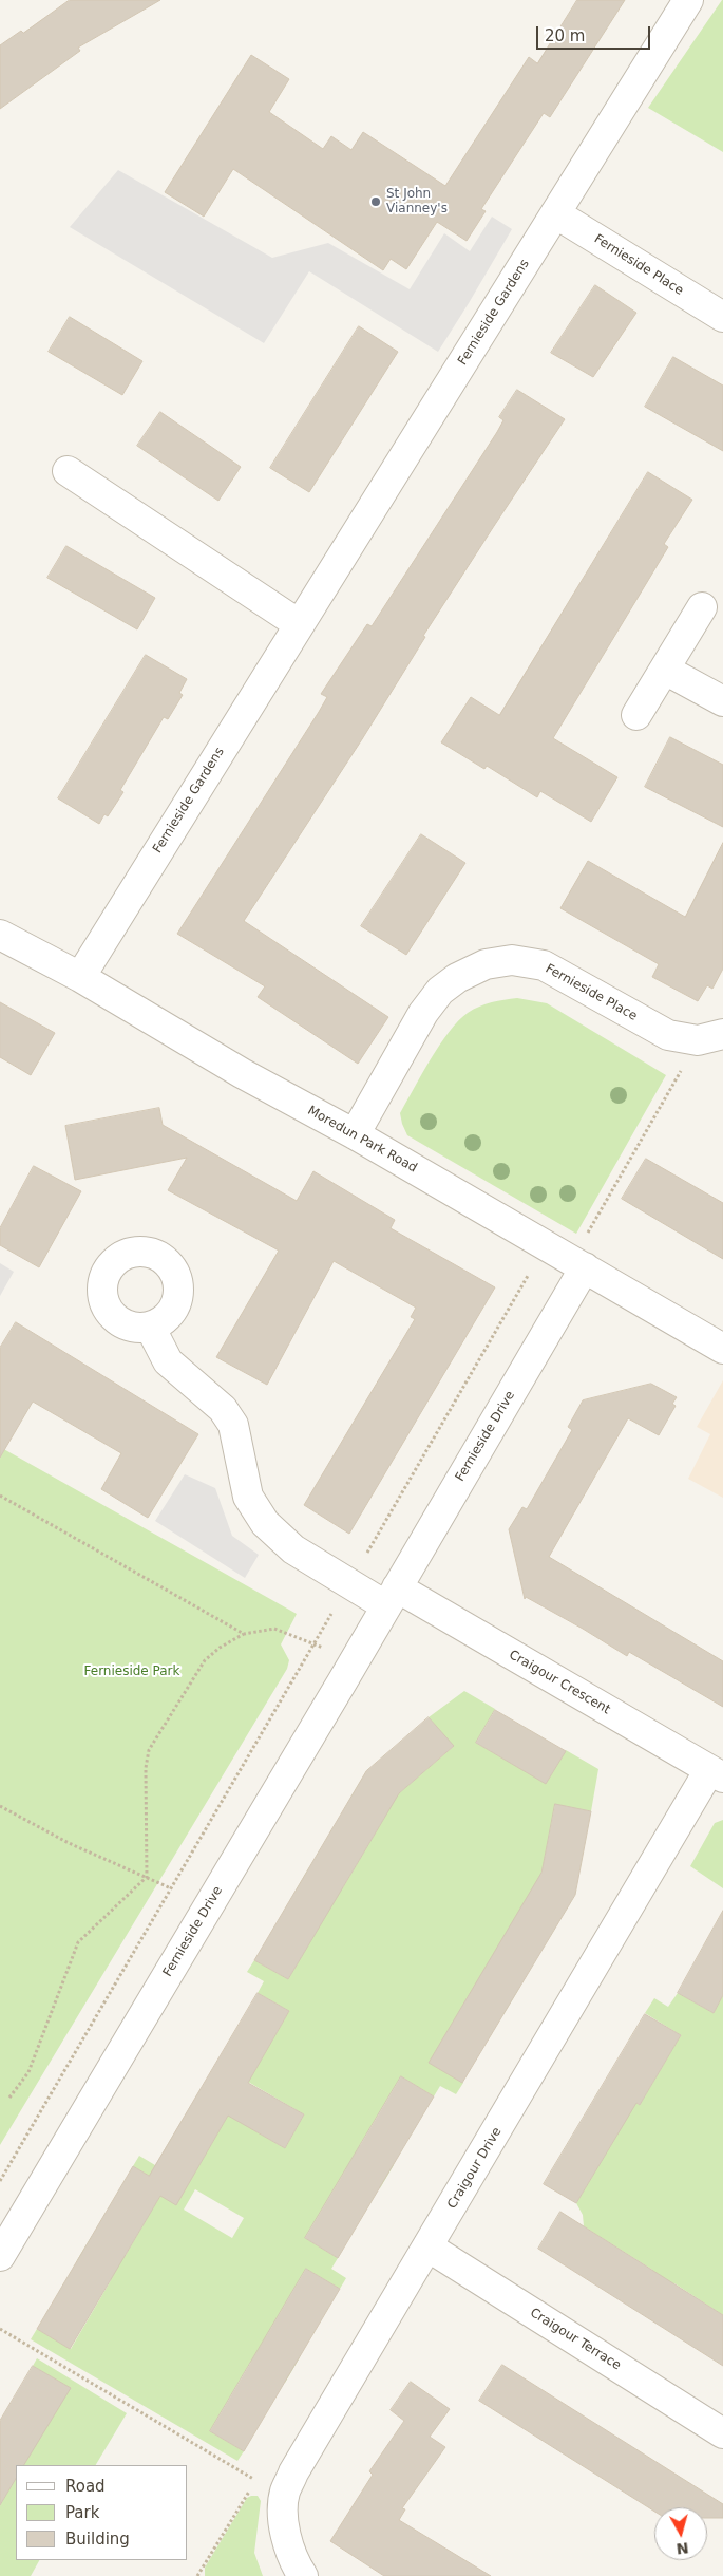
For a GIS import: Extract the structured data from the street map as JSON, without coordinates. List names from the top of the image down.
{
  "streets": {
    "street": [
      "Fernieside Place",
      "Fernieside Gardens",
      "Moredun Park Road",
      "Fernieside Drive",
      "Craigour Crescent",
      "Craigour Drive",
      "Craigour Terrace"
    ]
  },
  "crossings": [
    ["Fernieside Place", "Fernieside Gardens"],
    ["Fernieside Place", "Moredun Park Road"],
    ["Fernieside Gardens", "Moredun Park Road"],
    ["Moredun Park Road", "Fernieside Drive"],
    ["Fernieside Drive", "Craigour Crescent"],
    ["Craigour Crescent", "Craigour Drive"],
    ["Craigour Drive", "Craigour Terrace"]
  ],
  "parks": ["Fernieside Park"],
  "places": ["St John Vianney's"],
  "legend": ["Road", "Park", "Building"],
  "scale_bar": "20 m",
  "north": "bottom"
}
